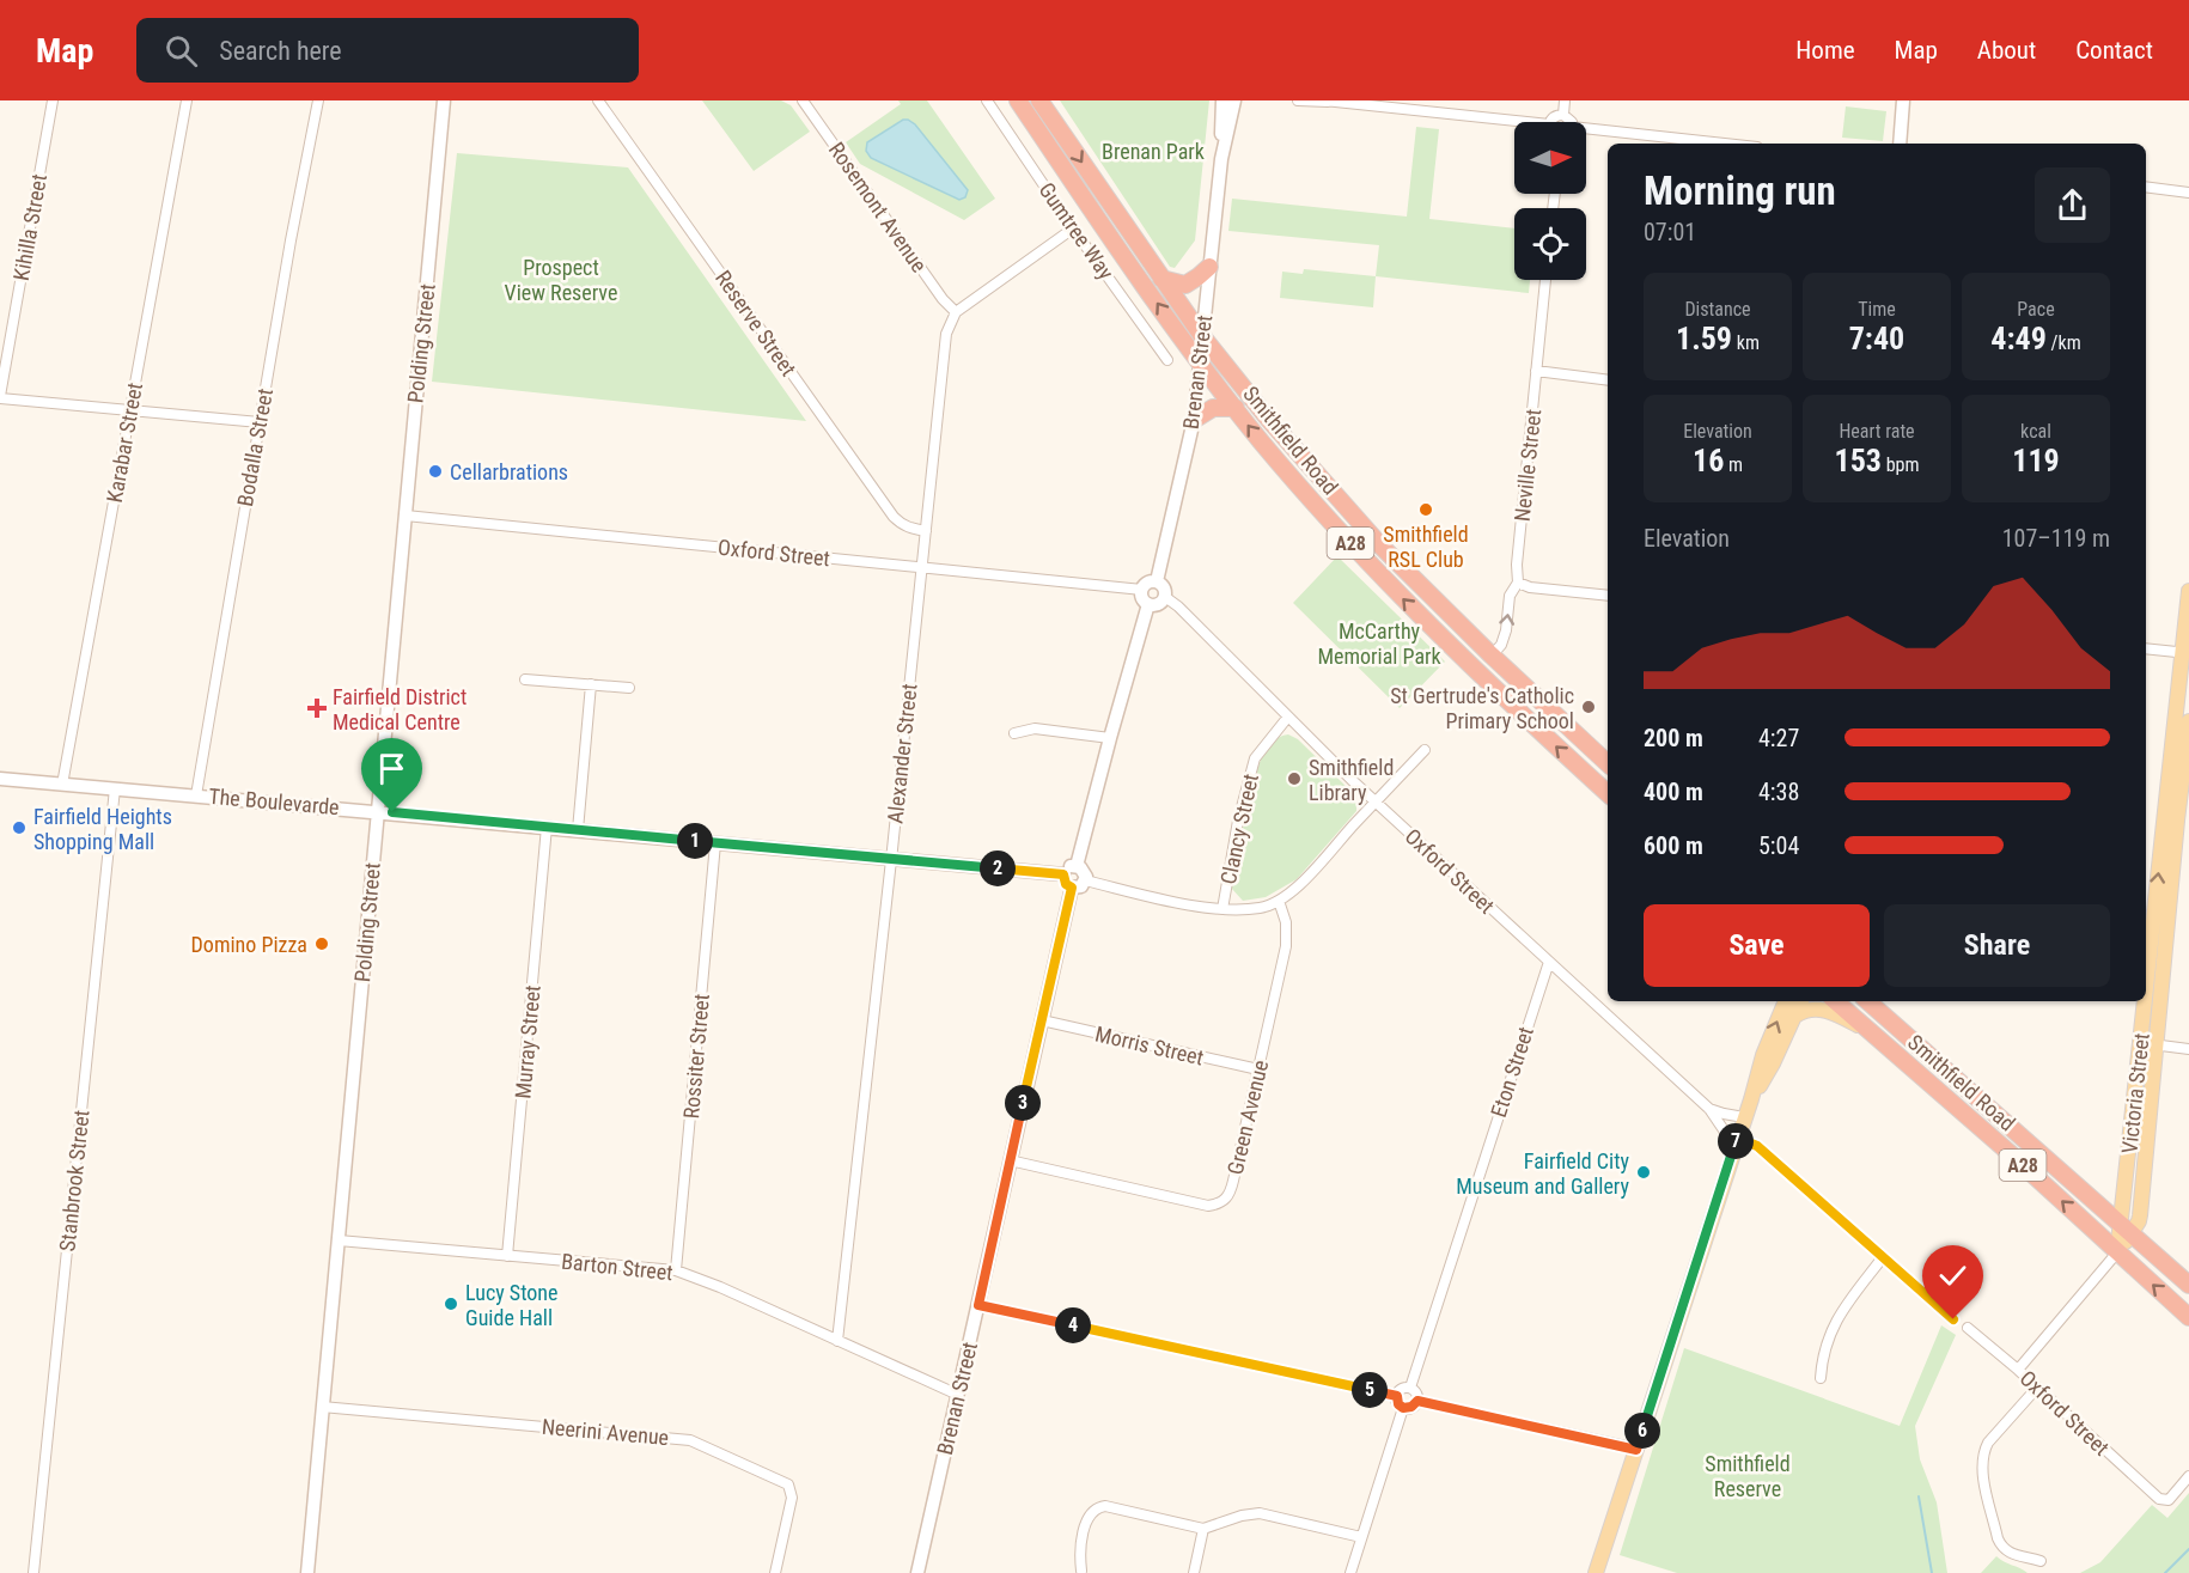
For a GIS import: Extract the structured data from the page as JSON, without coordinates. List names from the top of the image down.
{
  "streets": {
    "highway": ["Smithfield Road", "A28"],
    "main road": ["Victoria Street"],
    "street": [
      "Rosemont Avenue",
      "Kihilla Street",
      "Gumtree Way",
      "Reserve Street",
      "Polding Street",
      "Brenan Street",
      "Karabar Street",
      "Bodalla Street",
      "Neville Street",
      "Oxford Street",
      "Alexander Street",
      "The Boulevarde",
      "Clancy Street",
      "Murray Street",
      "Morris Street",
      "Rossiter Street",
      "Eton Street",
      "Green Avenue",
      "Stanbrook Street",
      "Barton Street",
      "Neerini Avenue"
    ]
  },
  "crossings": [
    ["Rosemont Avenue", "Alexander Street"],
    ["Reserve Street", "Alexander Street"],
    ["Polding Street", "Oxford Street"],
    ["Polding Street", "The Boulevarde"],
    ["Polding Street", "Barton Street"],
    ["Polding Street", "Neerini Avenue"],
    ["Brenan Street", "Smithfield Road"],
    ["Brenan Street", "Oxford Street"],
    ["Brenan Street", "The Boulevarde"],
    ["Brenan Street", "Morris Street"],
    ["Brenan Street", "Green Avenue"],
    ["Brenan Street", "Barton Street"],
    ["Smithfield Road", "Neville Street"],
    ["Smithfield Road", "Victoria Street"],
    ["Karabar Street", "The Boulevarde"],
    ["Bodalla Street", "The Boulevarde"],
    ["Oxford Street", "Alexander Street"],
    ["Oxford Street", "Clancy Street"],
    ["Oxford Street", "Eton Street"],
    ["Alexander Street", "The Boulevarde"],
    ["Alexander Street", "Barton Street"],
    ["The Boulevarde", "Murray Street"],
    ["The Boulevarde", "Rossiter Street"],
    ["The Boulevarde", "Stanbrook Street"],
    ["Murray Street", "Barton Street"],
    ["Morris Street", "Green Avenue"],
    ["Rossiter Street", "Barton Street"]
  ],
  "parks": [
    "Brenan Park",
    "Prospect View Reserve",
    "McCarthy Memorial Park",
    "Smithfield Reserve"
  ],
  "places": {
    "other": [
      "Cellarbrations",
      "Smithfield RSL Club",
      "St Gertrude's Catholic Primary School",
      "Smithfield Library",
      "Fairfield Heights Shopping Mall",
      "Domino Pizza",
      "Fairfield City Museum and Gallery",
      "Lucy Stone Guide Hall"
    ],
    "health": ["Fairfield District Medical Centre"]
  },
  "north": "right",
  "page": {
    "header": "Map",
    "search": "Search here",
    "nav": [
      "Home",
      "Map",
      "About",
      "Contact"
    ],
    "heading": ["Morning run", "07:01"],
    "stats": [
      ["Distance", "1.59 km"],
      ["Time", "7:40"],
      ["Pace", "4:49 /km"],
      ["Elevation", "16 m"],
      ["Heart rate", "153 bpm"],
      ["kcal", "119"]
    ],
    "chart": ["Elevation", "107–119 m"],
    "list": [
      {
        "name": "200 m",
        "note": "4:27"
      },
      {
        "name": "400 m",
        "note": "4:38"
      },
      {
        "name": "600 m",
        "note": "5:04"
      }
    ],
    "pins": [
      "1",
      "2",
      "3",
      "7",
      "4",
      "5",
      "6"
    ],
    "buttons": ["Save", "Share"]
  }
}
